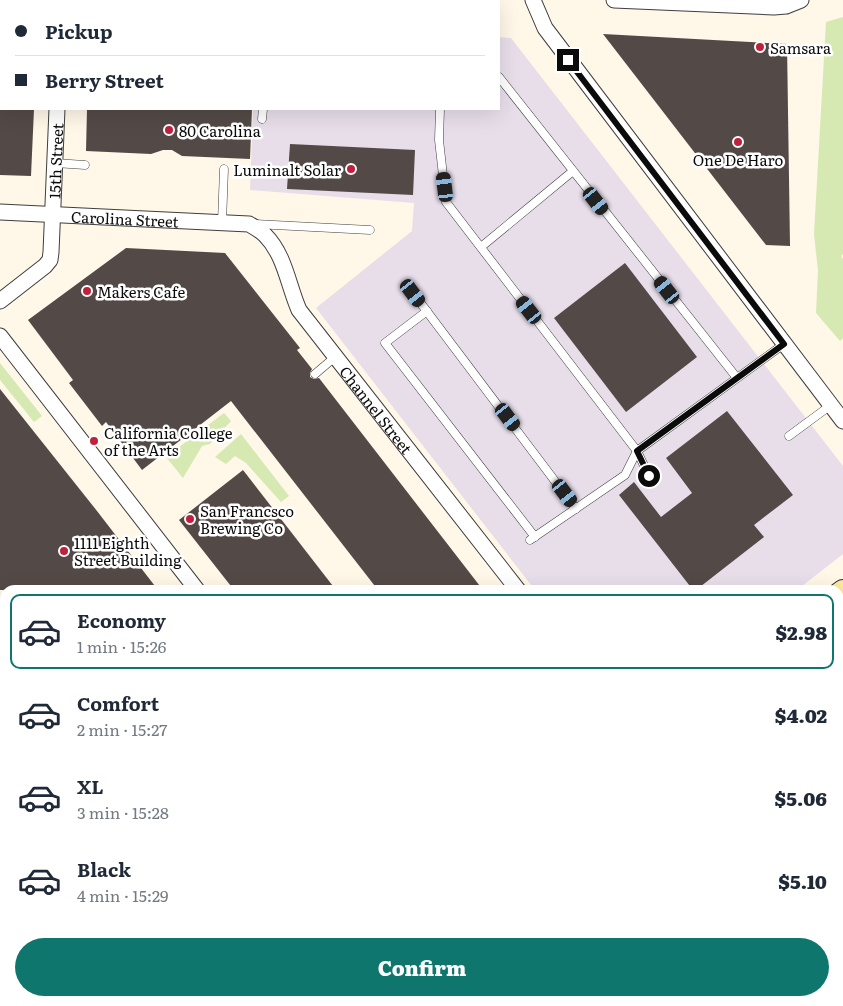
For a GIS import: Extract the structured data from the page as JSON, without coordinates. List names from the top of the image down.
{
  "streets": {
    "street": ["15th Street", "Carolina Street", "Channel Street"]
  },
  "crossings": [
    ["15th Street", "Carolina Street"],
    ["Carolina Street", "Channel Street"]
  ],
  "places": [
    "Samsara",
    "80 Carolina",
    "One De Haro",
    "Luminalt Solar",
    "Makers Cafe",
    "California College of the Arts",
    "San Francsco Brewing Co",
    "1111 Eighth Street Building"
  ],
  "page": {
    "banner": ["Pickup", "Berry Street"],
    "list": [
      {
        "name": "Economy",
        "note": "1 min · 15:26",
        "value": "$2.98"
      },
      {
        "name": "Comfort",
        "note": "2 min · 15:27",
        "value": "$4.02"
      },
      {
        "name": "XL",
        "note": "3 min · 15:28",
        "value": "$5.06"
      },
      {
        "name": "Black",
        "note": "4 min · 15:29",
        "value": "$5.10"
      }
    ],
    "buttons": "Confirm"
  }
}
